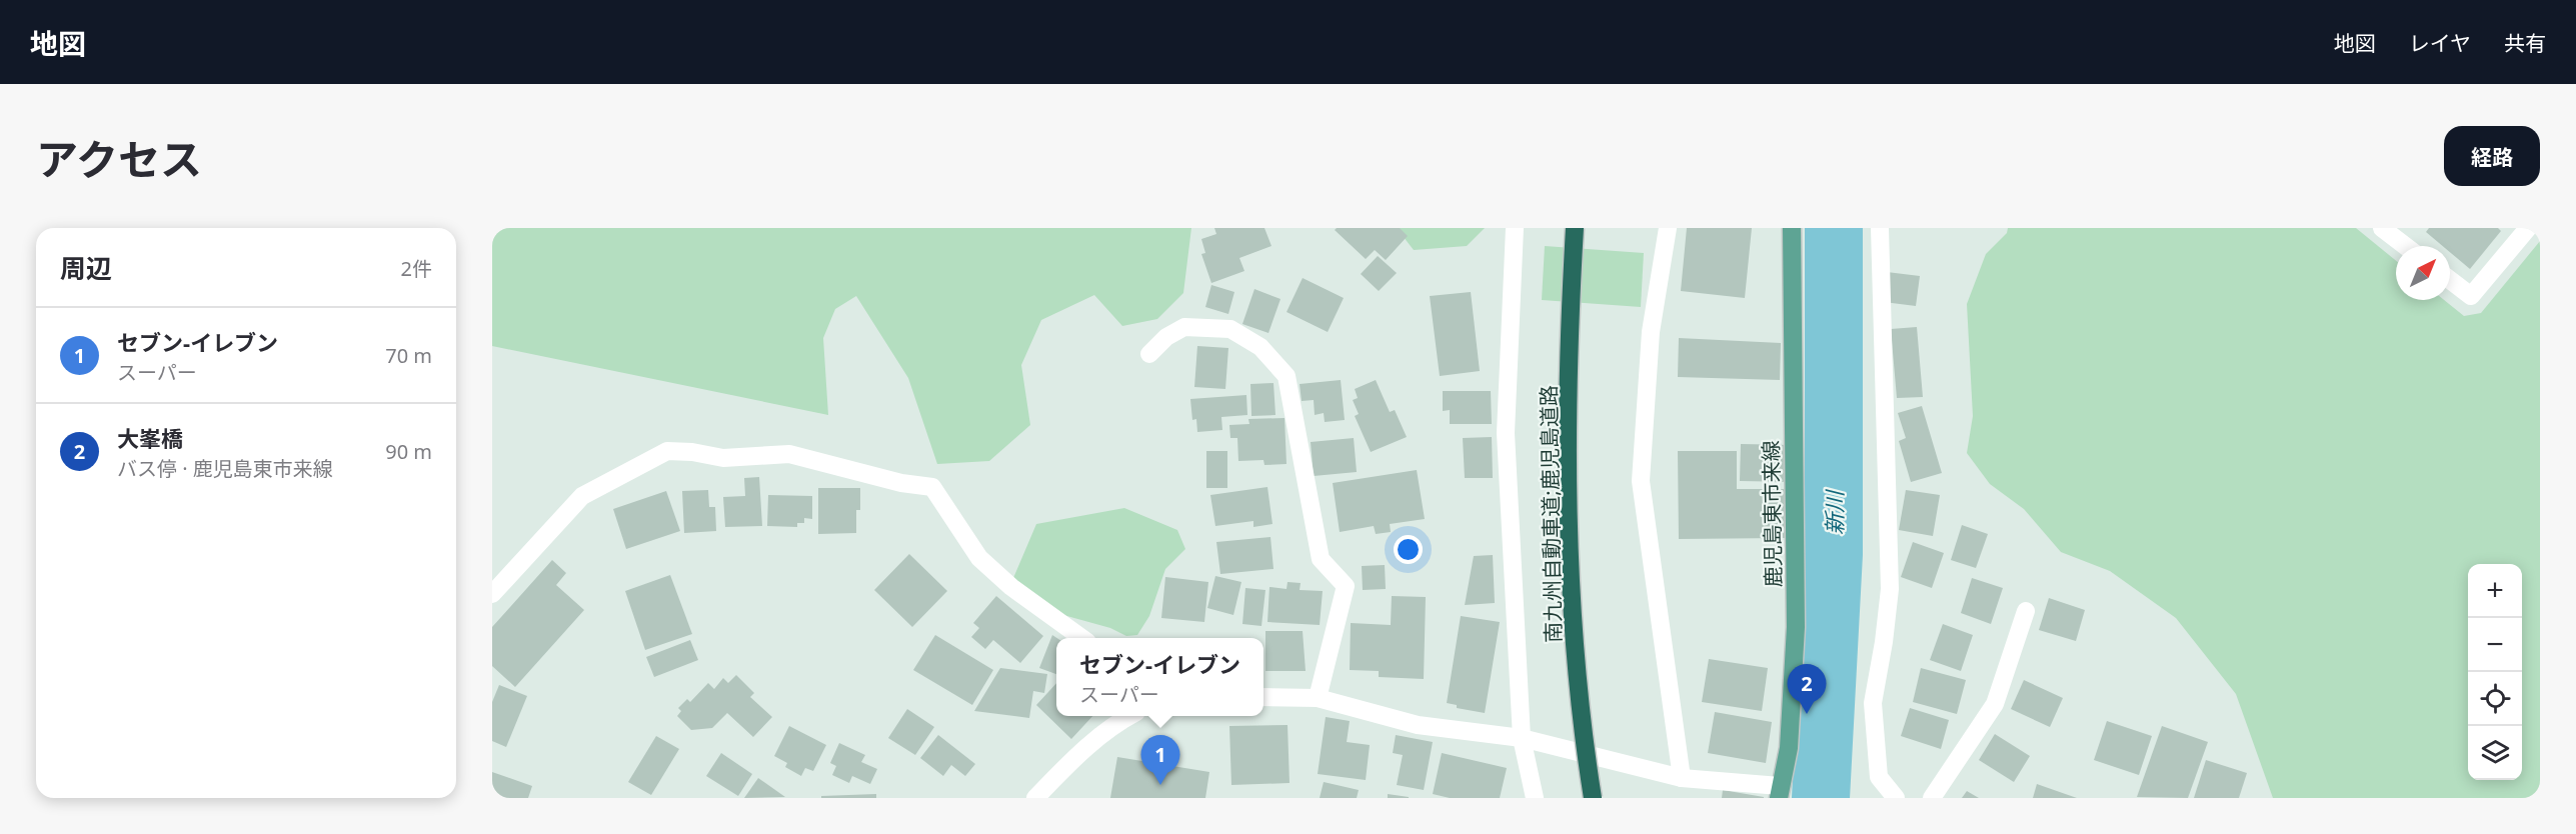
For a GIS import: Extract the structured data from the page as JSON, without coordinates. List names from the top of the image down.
{
  "streets": {
    "highway": ["南九州自動車道;鹿児島道路"],
    "main road": ["鹿児島東市来線"]
  },
  "water": ["新川"],
  "north": "top right",
  "page": {
    "header": "地図",
    "nav": ["地図", "レイヤ", "共有"],
    "title": "アクセス",
    "buttons": "経路",
    "heading": ["周辺", "2件"],
    "list": [
      {
        "mark": "1",
        "name": "セブン-イレブン",
        "note": "スーパー",
        "value": "70 m"
      },
      {
        "mark": "2",
        "name": "大峯橋",
        "note": "バス停 · 鹿児島東市来線",
        "value": "90 m"
      }
    ],
    "map_buttons": ["+", "−"],
    "popup": ["セブン-イレブン", "スーパー"],
    "pins": ["2", "1"]
  }
}
